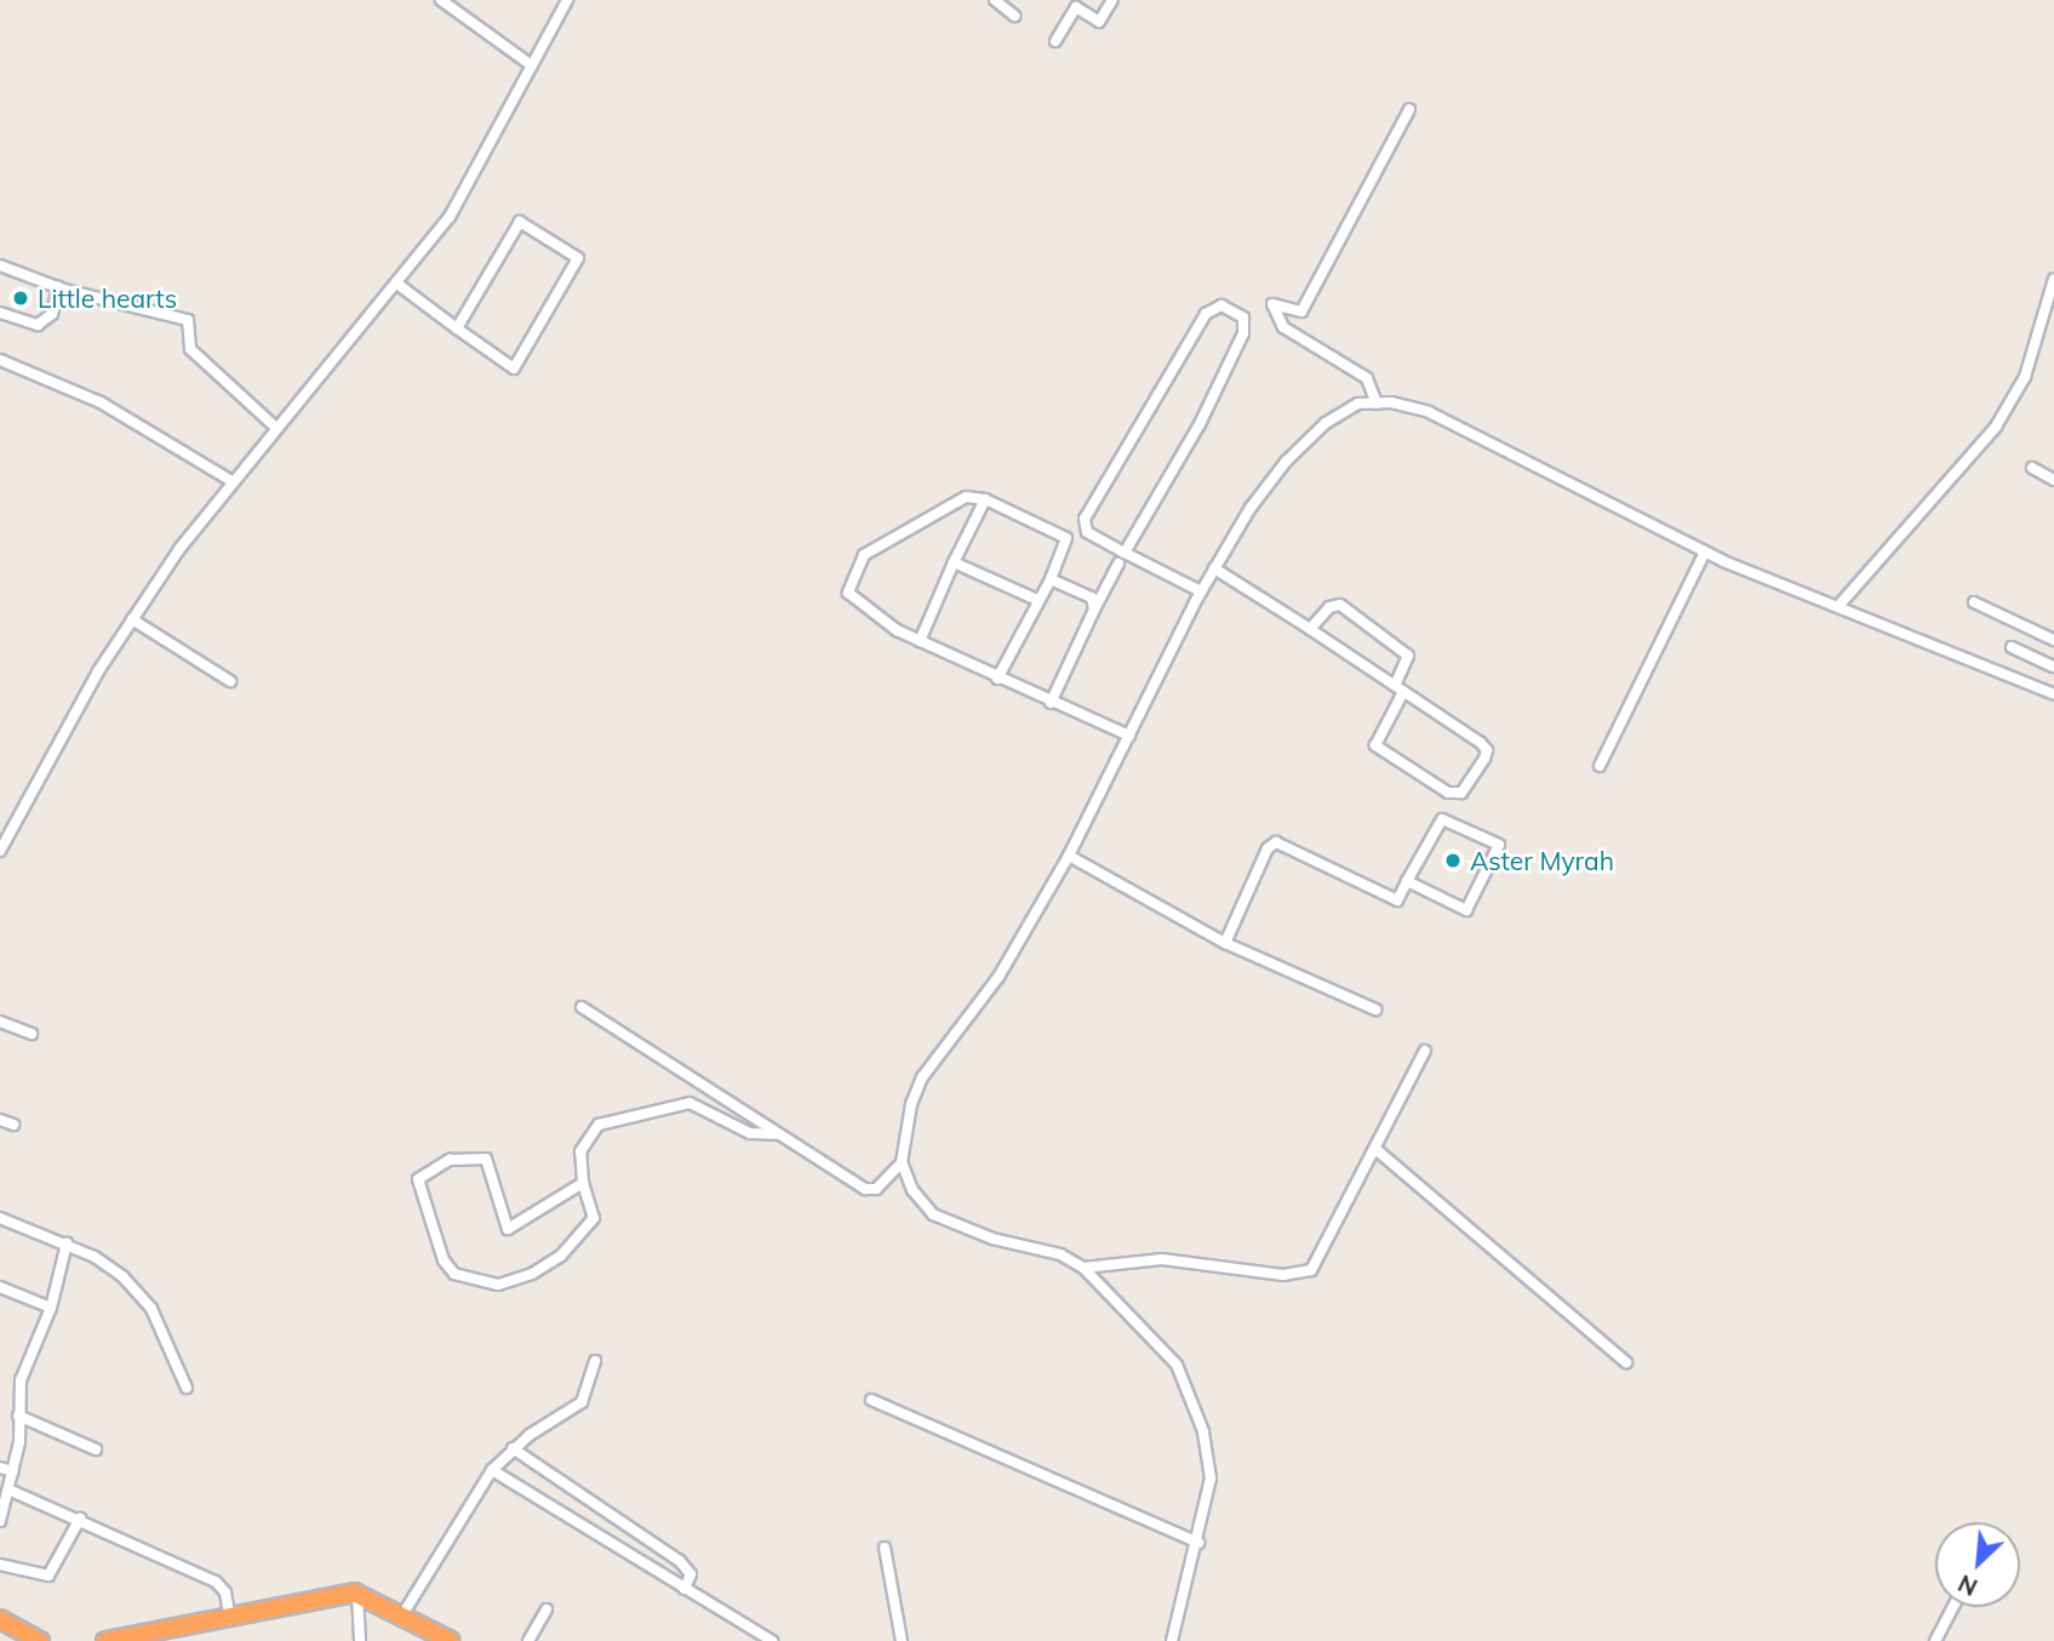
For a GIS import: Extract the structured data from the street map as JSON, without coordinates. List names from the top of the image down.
{
  "places": ["Little hearts", "Aster Myrah"],
  "north": "bottom left"
}
